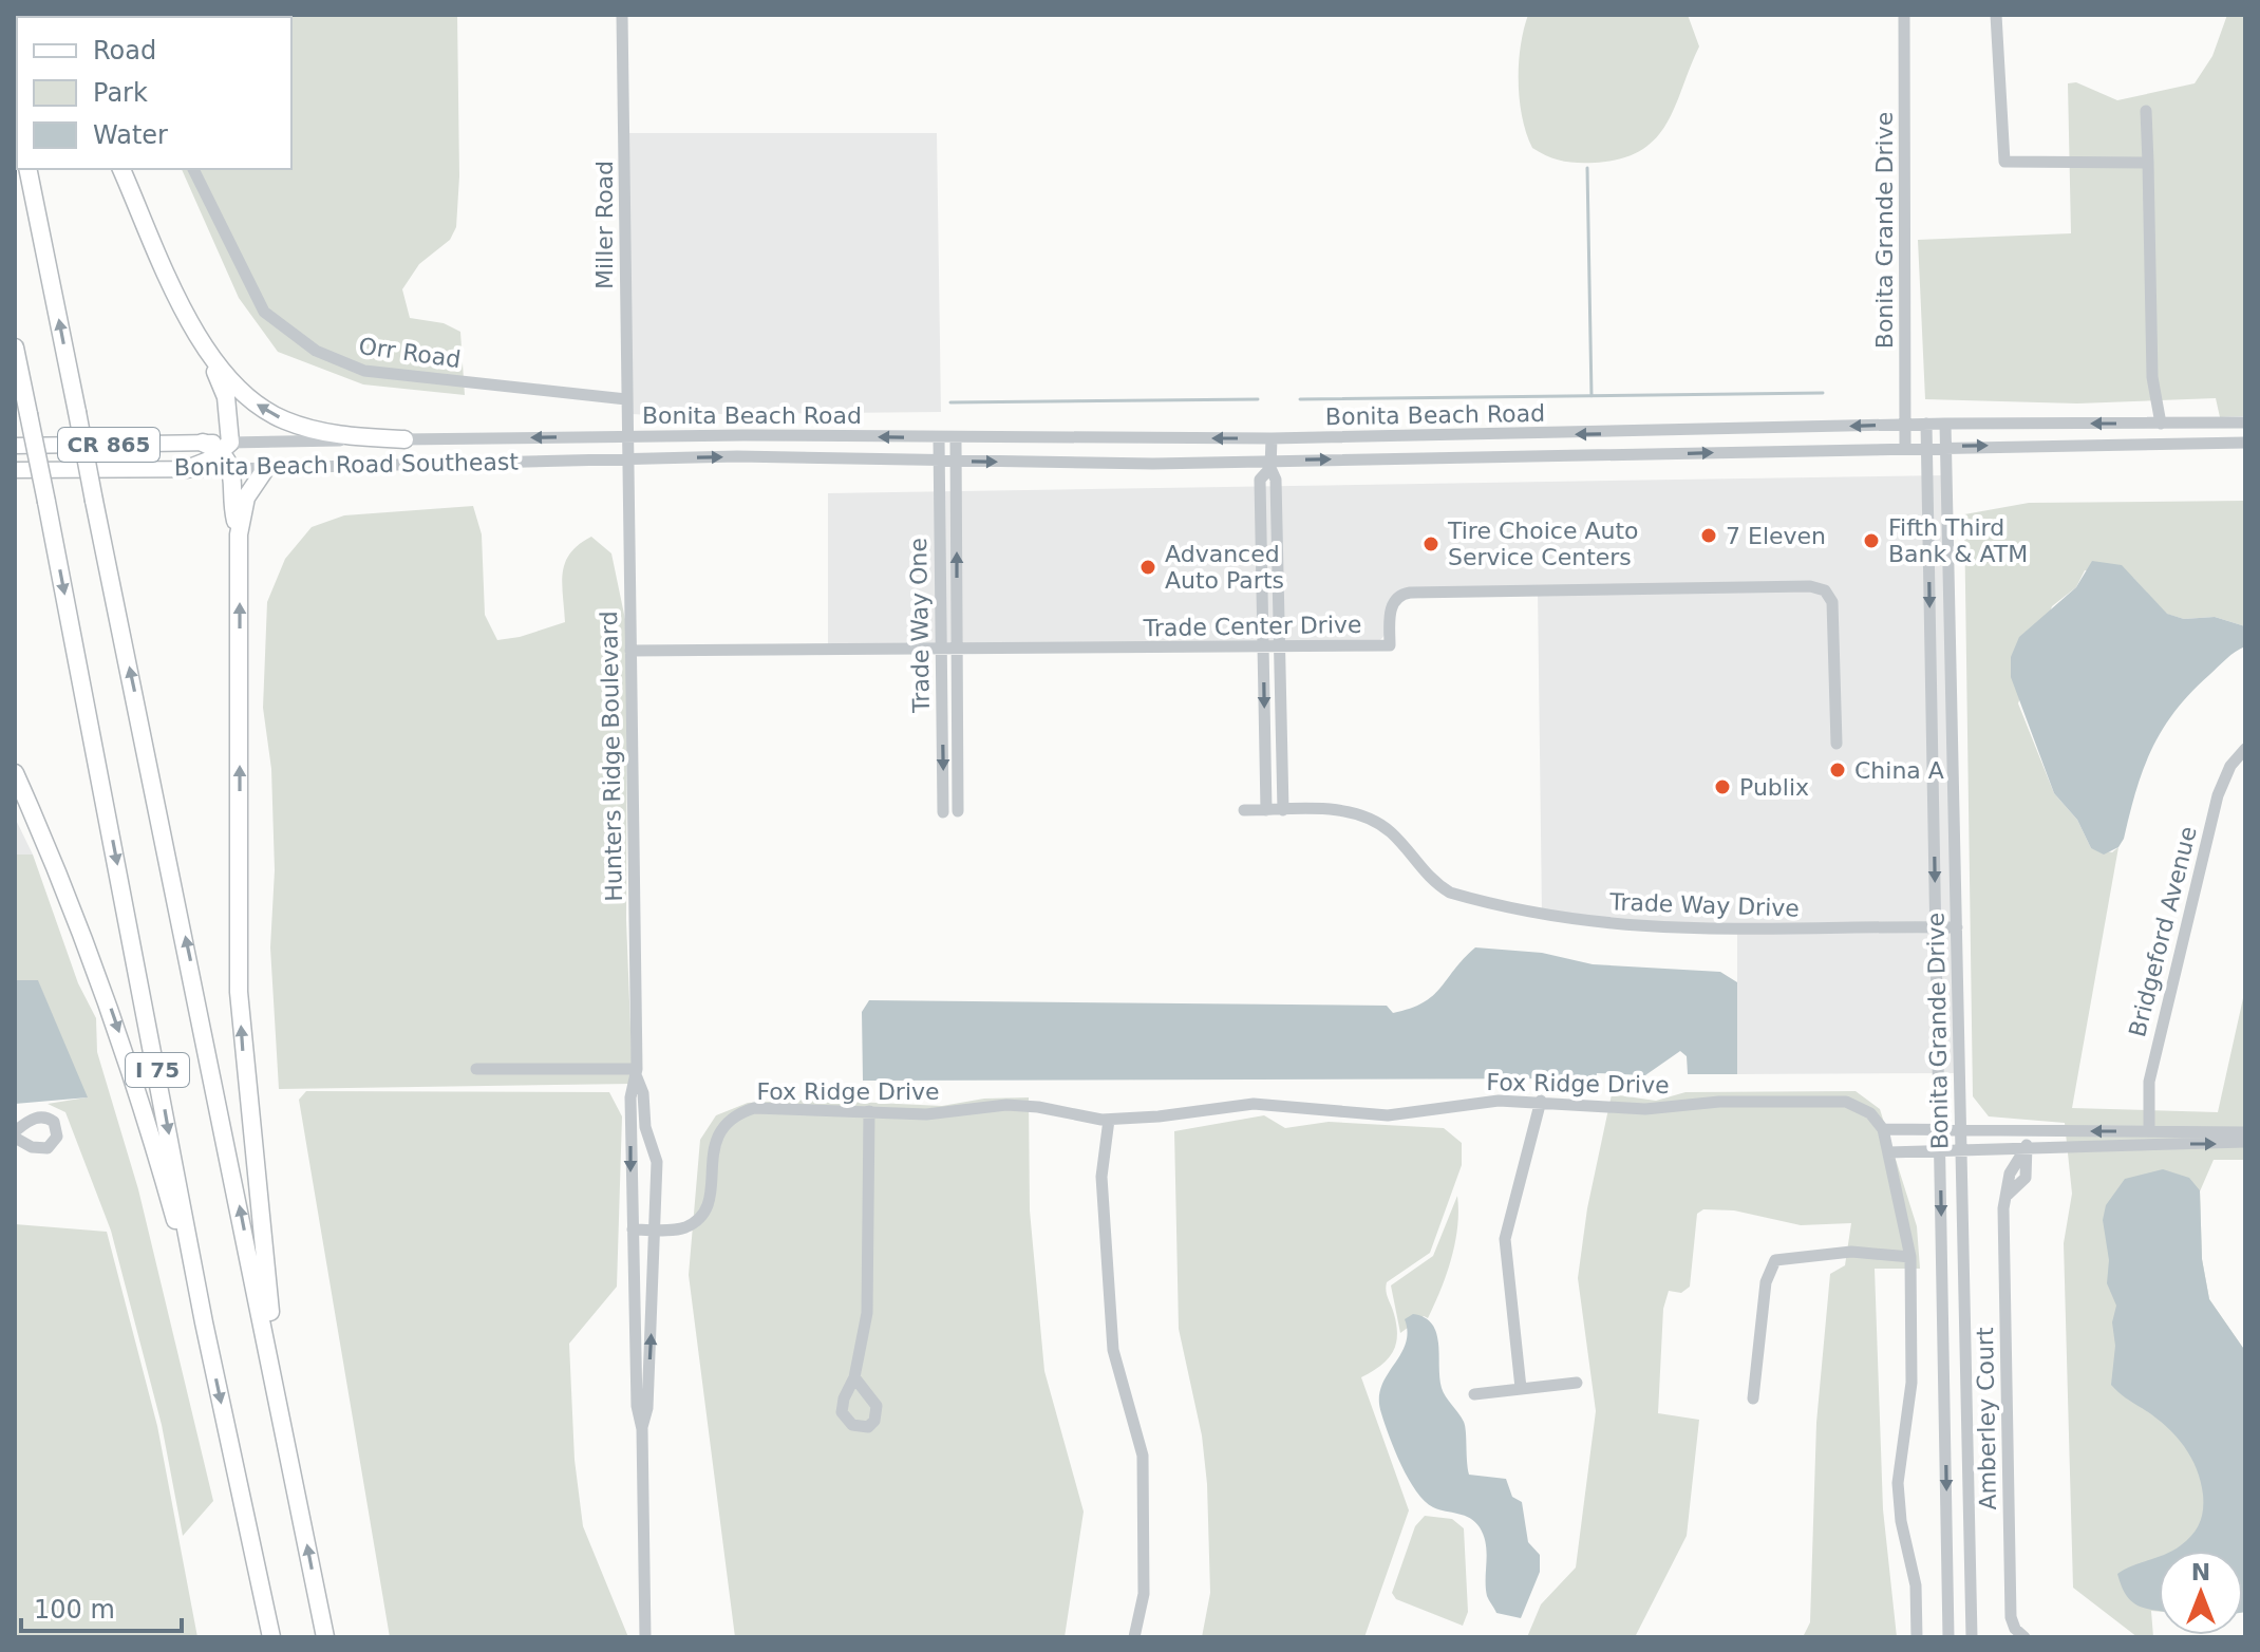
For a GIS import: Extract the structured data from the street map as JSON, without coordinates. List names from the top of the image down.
{
  "streets": {
    "highway": ["I 75"],
    "main road": ["CR 865", "Bonita Beach Road Southeast"],
    "street": [
      "Miller Road",
      "Bonita Grande Drive",
      "Orr Road",
      "Bonita Beach Road",
      "Trade Way One",
      "Trade Center Drive",
      "Hunters Ridge Boulevard",
      "Trade Way Drive",
      "Bridgeford Avenue",
      "Fox Ridge Drive",
      "Amberley Court"
    ]
  },
  "crossings": [
    ["Miller Road", "Orr Road"],
    ["Miller Road", "Bonita Beach Road"],
    ["Miller Road", "Bonita Beach Road Southeast"],
    ["Miller Road", "Hunters Ridge Boulevard"],
    ["Bonita Grande Drive", "Bonita Beach Road"],
    ["Bonita Grande Drive", "Trade Way Drive"],
    ["Bonita Beach Road", "Bonita Beach Road Southeast"],
    ["Bonita Beach Road", "Trade Way One"],
    ["Bonita Beach Road", "Hunters Ridge Boulevard"],
    ["Bonita Beach Road Southeast", "Hunters Ridge Boulevard"],
    ["Trade Way One", "Trade Center Drive"],
    ["Trade Center Drive", "Hunters Ridge Boulevard"],
    ["Hunters Ridge Boulevard", "Fox Ridge Drive"]
  ],
  "places": [
    "7 Eleven",
    "Fifth Third Bank & ATM",
    "Tire Choice Auto Service Centers",
    "Advanced Auto Parts",
    "China A",
    "Publix"
  ],
  "legend": ["Road", "Park", "Water"],
  "scale_bar": "100 m",
  "north": "top"
}
